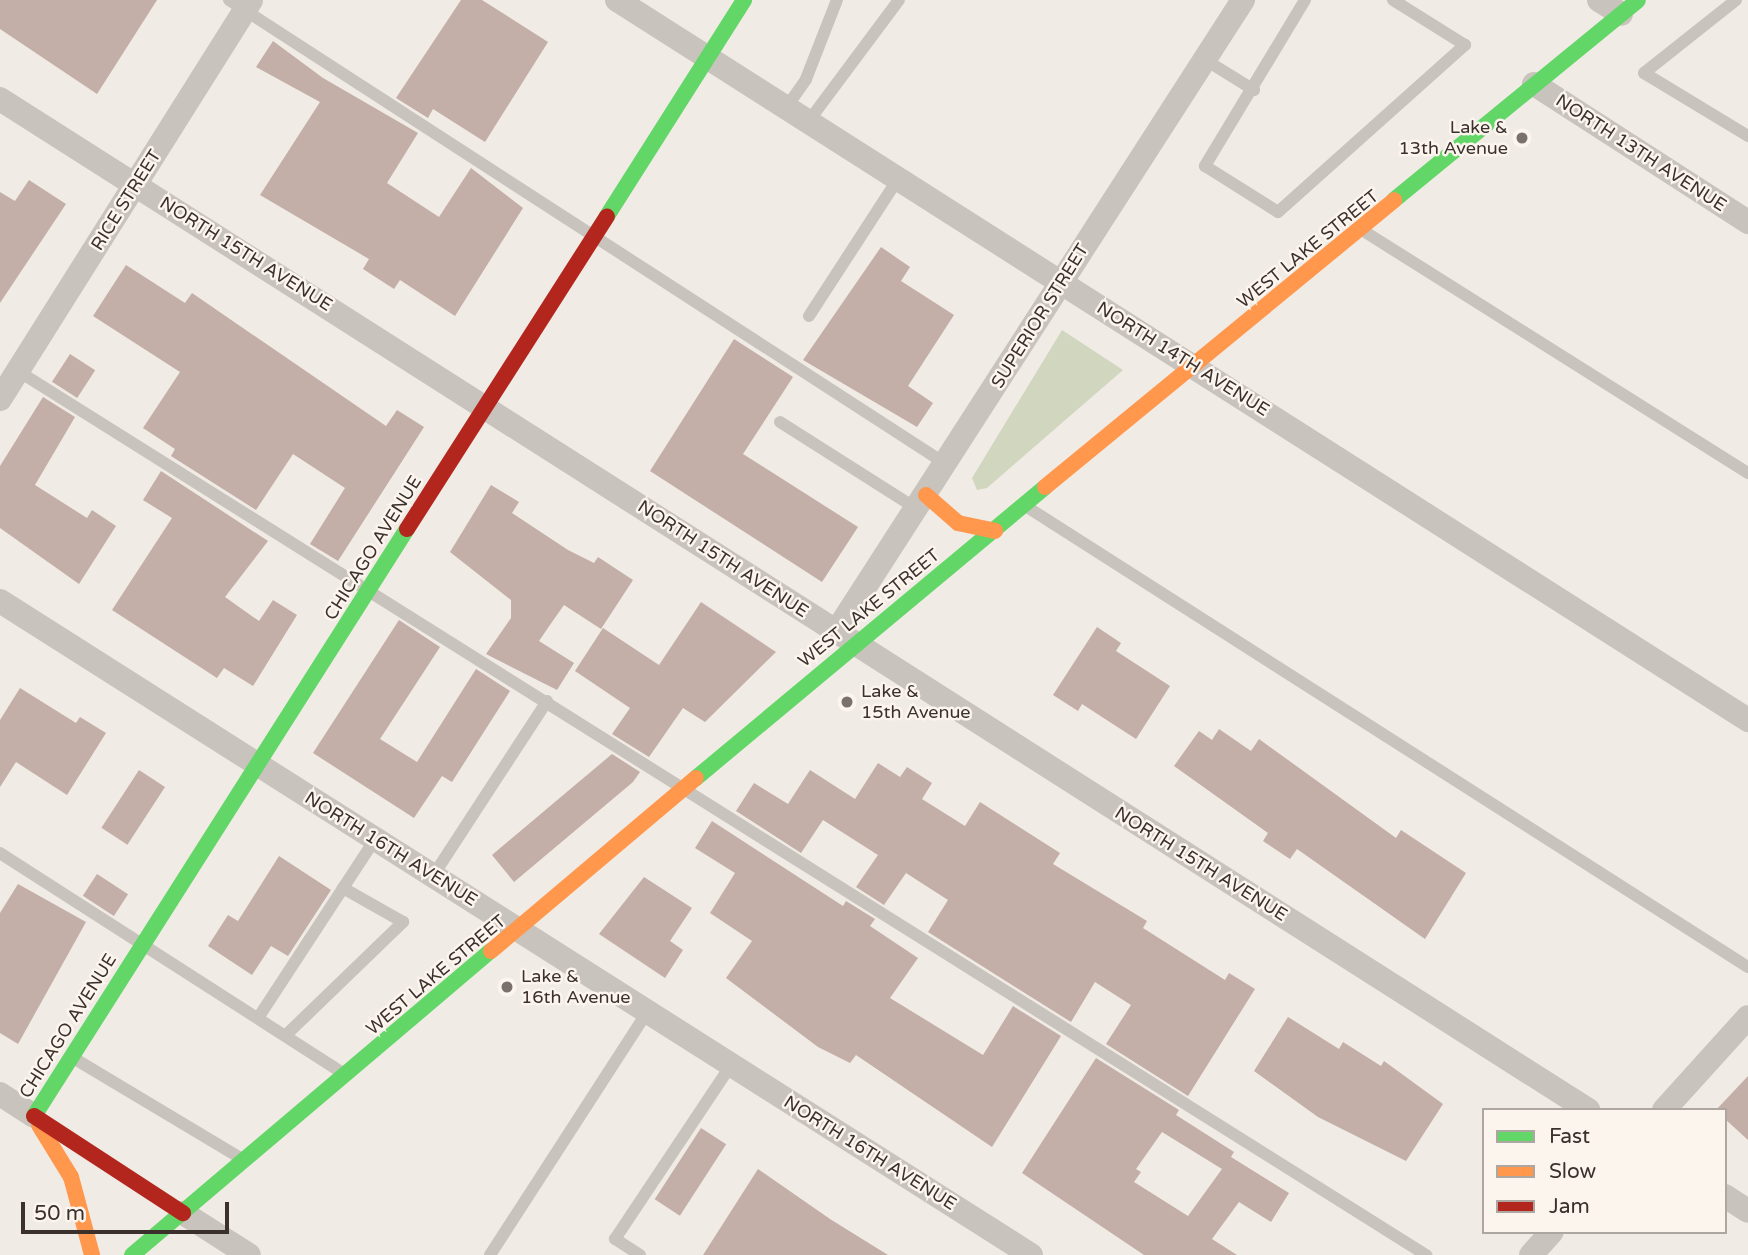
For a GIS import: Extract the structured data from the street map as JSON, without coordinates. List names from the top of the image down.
{
  "streets": {
    "main road": ["WEST LAKE STREET", "CHICAGO AVENUE"],
    "street": [
      "NORTH 13TH AVENUE",
      "RICE STREET",
      "NORTH 15TH AVENUE",
      "SUPERIOR STREET",
      "NORTH 14TH AVENUE",
      "NORTH 16TH AVENUE"
    ]
  },
  "crossings": [
    ["NORTH 13TH AVENUE", "WEST LAKE STREET"],
    ["RICE STREET", "NORTH 15TH AVENUE"],
    ["WEST LAKE STREET", "NORTH 15TH AVENUE"],
    ["WEST LAKE STREET", "SUPERIOR STREET"],
    ["WEST LAKE STREET", "NORTH 14TH AVENUE"],
    ["WEST LAKE STREET", "NORTH 16TH AVENUE"],
    ["NORTH 15TH AVENUE", "SUPERIOR STREET"],
    ["NORTH 15TH AVENUE", "CHICAGO AVENUE"],
    ["SUPERIOR STREET", "NORTH 14TH AVENUE"],
    ["NORTH 14TH AVENUE", "CHICAGO AVENUE"],
    ["CHICAGO AVENUE", "NORTH 16TH AVENUE"]
  ],
  "places": ["Lake & 13th Avenue", "Lake & 15th Avenue", "Lake & 16th Avenue"],
  "legend": ["Fast", "Slow", "Jam"],
  "scale_bar": "50 m"
}
